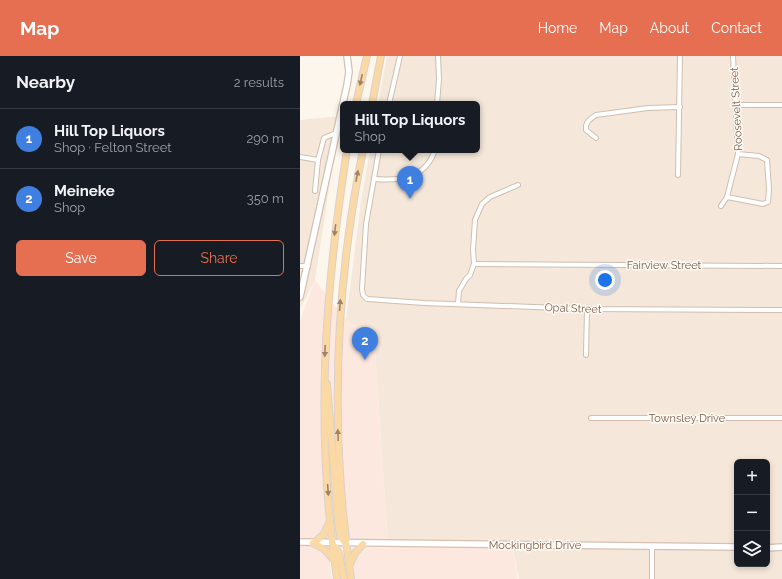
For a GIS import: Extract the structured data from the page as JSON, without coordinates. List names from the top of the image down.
{
  "streets": {
    "street": [
      "Roosevelt Street",
      "Fairview Street",
      "Opal Street",
      "Townsley Drive",
      "Mockingbird Drive"
    ]
  },
  "page": {
    "header": "Map",
    "nav": [
      "Home",
      "Map",
      "About",
      "Contact"
    ],
    "heading": ["Nearby", "2 results"],
    "popup": ["Hill Top Liquors", "Shop"],
    "list": [
      {
        "mark": "1",
        "name": "Hill Top Liquors",
        "note": "Shop · Felton Street",
        "value": "290 m"
      },
      {
        "mark": "2",
        "name": "Meineke",
        "note": "Shop",
        "value": "350 m"
      }
    ],
    "pins": ["1", "2"],
    "buttons": ["Save", "Share"],
    "map_buttons": ["+", "−"]
  }
}
